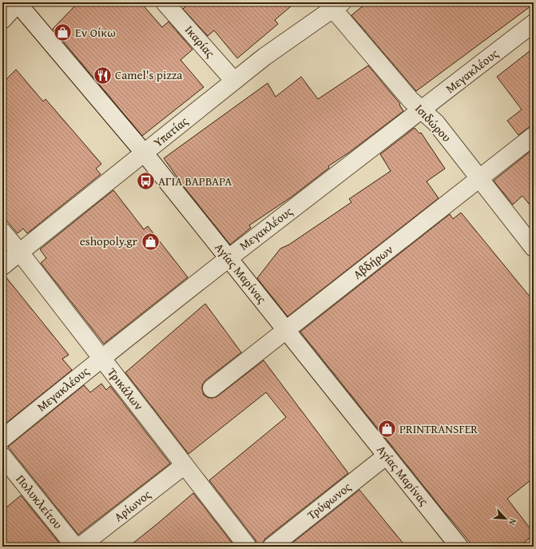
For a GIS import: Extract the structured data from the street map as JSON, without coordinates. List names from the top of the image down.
{
  "streets": {
    "street": [
      "Ικαρίας",
      "Μεγακλέους",
      "Ισιδώρου",
      "Υπατίας",
      "Αβδήρων",
      "Αγίας Μαρίνας",
      "Τρικάλων",
      "Τρύφωνος",
      "Πολυκλείτου",
      "Αρίωνος"
    ]
  },
  "crossings": [
    ["Ικαρίας", "Υπατίας"],
    ["Μεγακλέους", "Ισιδώρου"],
    ["Μεγακλέους", "Αγίας Μαρίνας"],
    ["Μεγακλέους", "Τρικάλων"],
    ["Ισιδώρου", "Υπατίας"],
    ["Ισιδώρου", "Αβδήρων"],
    ["Υπατίας", "Αγίας Μαρίνας"],
    ["Υπατίας", "Τρικάλων"],
    ["Αβδήρων", "Αγίας Μαρίνας"],
    ["Αγίας Μαρίνας", "Τρύφωνος"],
    ["Τρικάλων", "Αρίωνος"]
  ],
  "places": {
    "shop": ["Εν Οίκω", "eshopoly.gr", "PRINTRANSFER"],
    "restaurant": ["Camel's pizza"],
    "bus stop": ["ΑΓΙΑ ΒΑΡΒΑΡΑ"]
  },
  "north": "bottom right"
}
